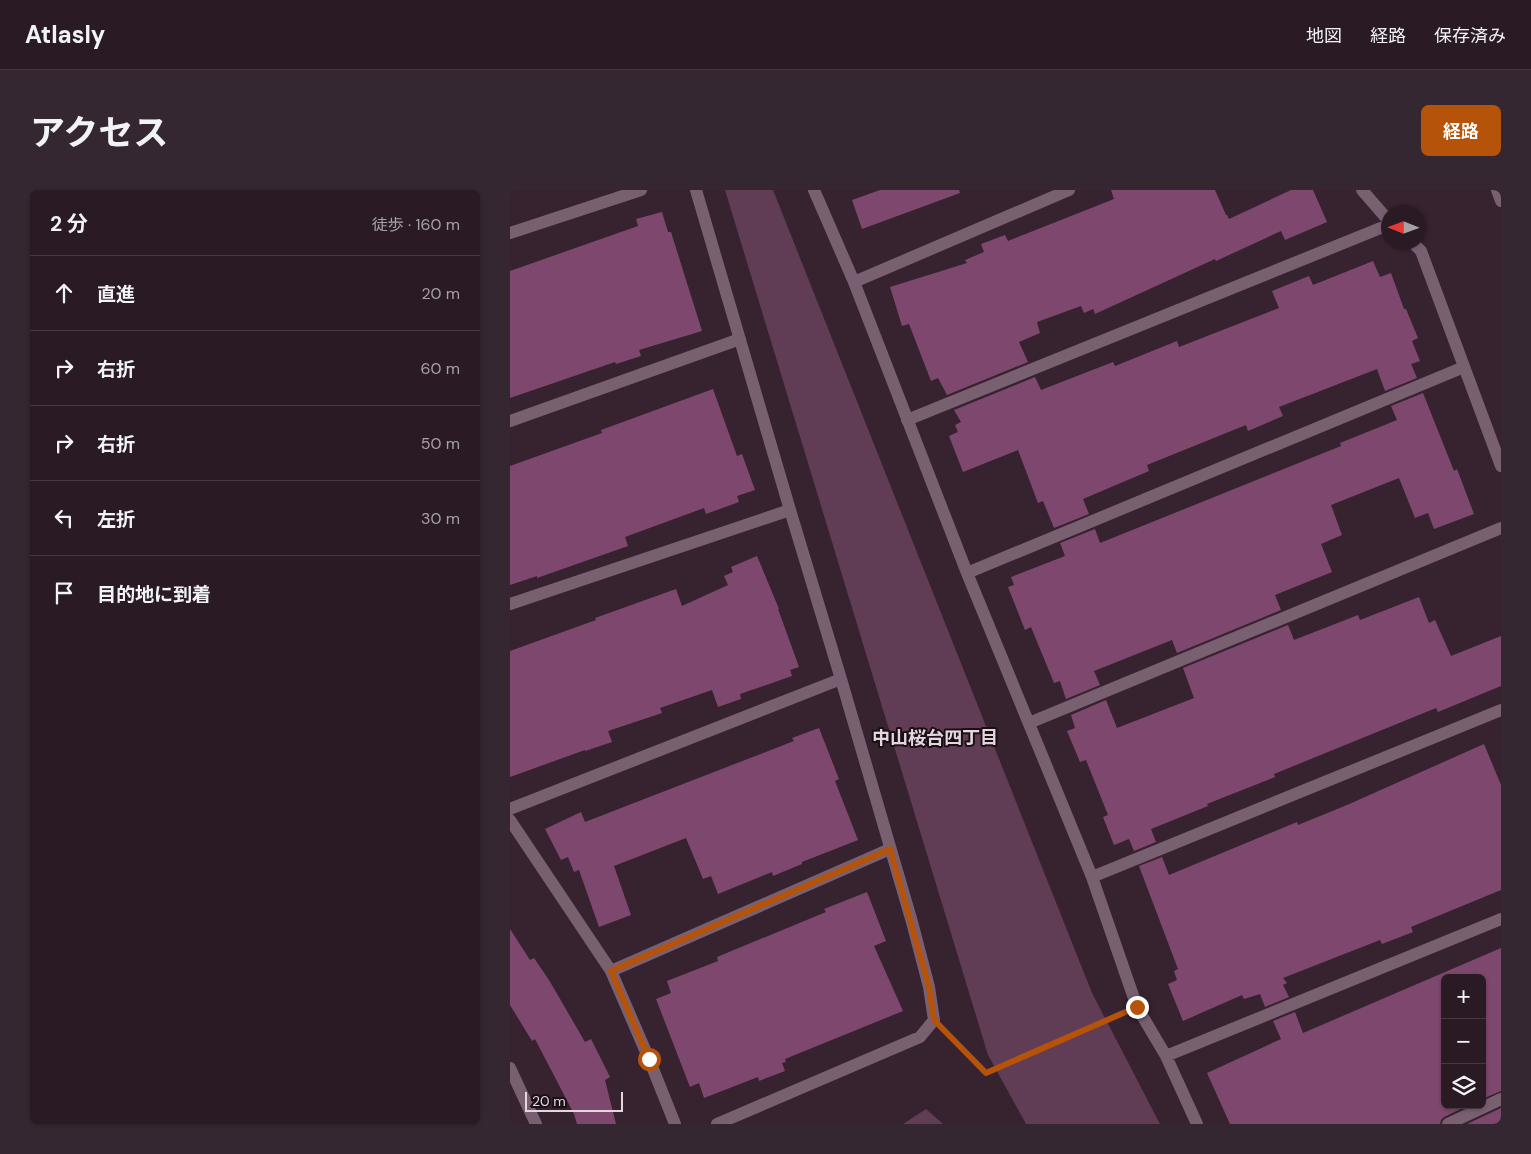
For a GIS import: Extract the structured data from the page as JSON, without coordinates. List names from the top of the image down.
{
  "districts": ["中山桜台四丁目"],
  "scale_bar": "20 m",
  "north": "left",
  "page": {
    "header": "Atlasly",
    "nav": ["地図", "経路", "保存済み"],
    "title": "アクセス",
    "buttons": "経路",
    "heading": ["2 分", "徒歩 · 160 m"],
    "list": [
      ["直進", "20 m"],
      ["右折", "60 m"],
      ["右折", "50 m"],
      ["左折", "30 m"],
      "目的地に到着"
    ],
    "map_buttons": ["+", "−"],
    "scale": "20 m"
  }
}
